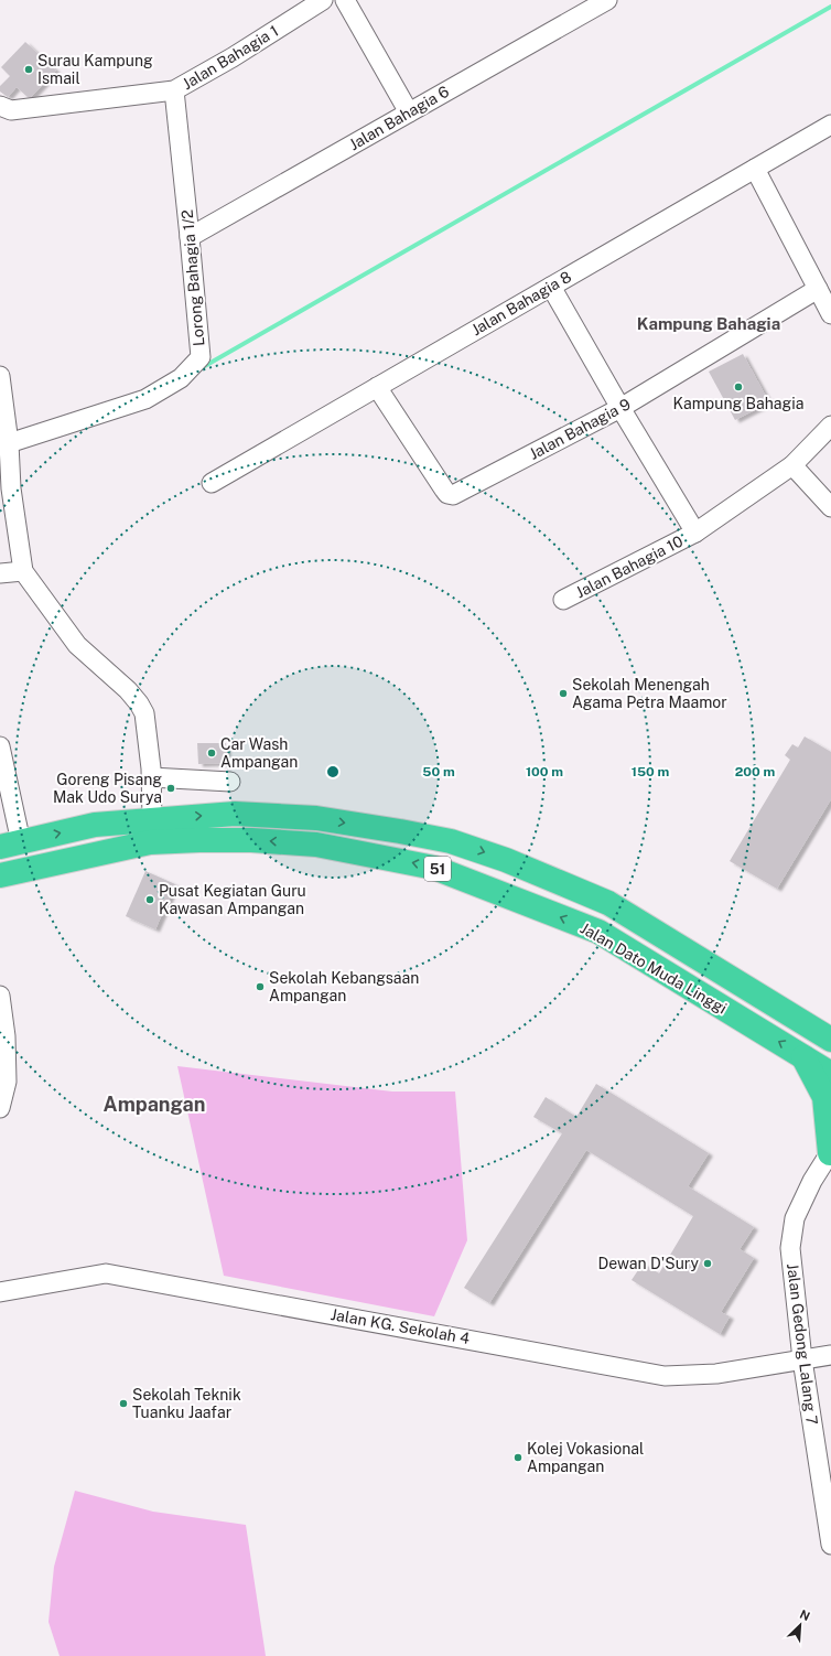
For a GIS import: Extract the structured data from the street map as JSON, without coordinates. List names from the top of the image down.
{
  "streets": {
    "highway": ["51", "Jalan Dato Muda Linggi"],
    "street": [
      "Jalan Bahagia 1",
      "Jalan Bahagia 6",
      "Lorong Bahagia 1/2",
      "Jalan Bahagia 8",
      "Jalan Bahagia 9",
      "Jalan Bahagia 10",
      "Jalan KG. Sekolah 4",
      "Jalan Gedong Lalang 7"
    ]
  },
  "crossings": [
    ["Jalan Bahagia 1", "Lorong Bahagia 1/2"],
    ["Jalan Bahagia 6", "Lorong Bahagia 1/2"],
    ["Jalan Bahagia 8", "Jalan Bahagia 9"],
    ["Jalan Bahagia 8", "Jalan Bahagia 10"],
    ["Jalan Bahagia 9", "Jalan Bahagia 10"],
    ["Jalan KG. Sekolah 4", "Jalan Gedong Lalang 7"]
  ],
  "districts": ["Kampung Bahagia", "Ampangan"],
  "places": [
    "Surau Kampung Ismail",
    "Kampung Bahagia",
    "Sekolah Menengah Agama Petra Maamor",
    "Car Wash Ampangan",
    "Goreng Pisang Mak Udo Surya",
    "Pusat Kegiatan Guru Kawasan Ampangan",
    "Sekolah Kebangsaan Ampangan",
    "Dewan D'Sury",
    "Sekolah Teknik Tuanku Jaafar",
    "Kolej Vokasional Ampangan"
  ],
  "north": "top right",
  "rings": [
    "50 m",
    "100 m",
    "150 m",
    "200 m"
  ]
}
